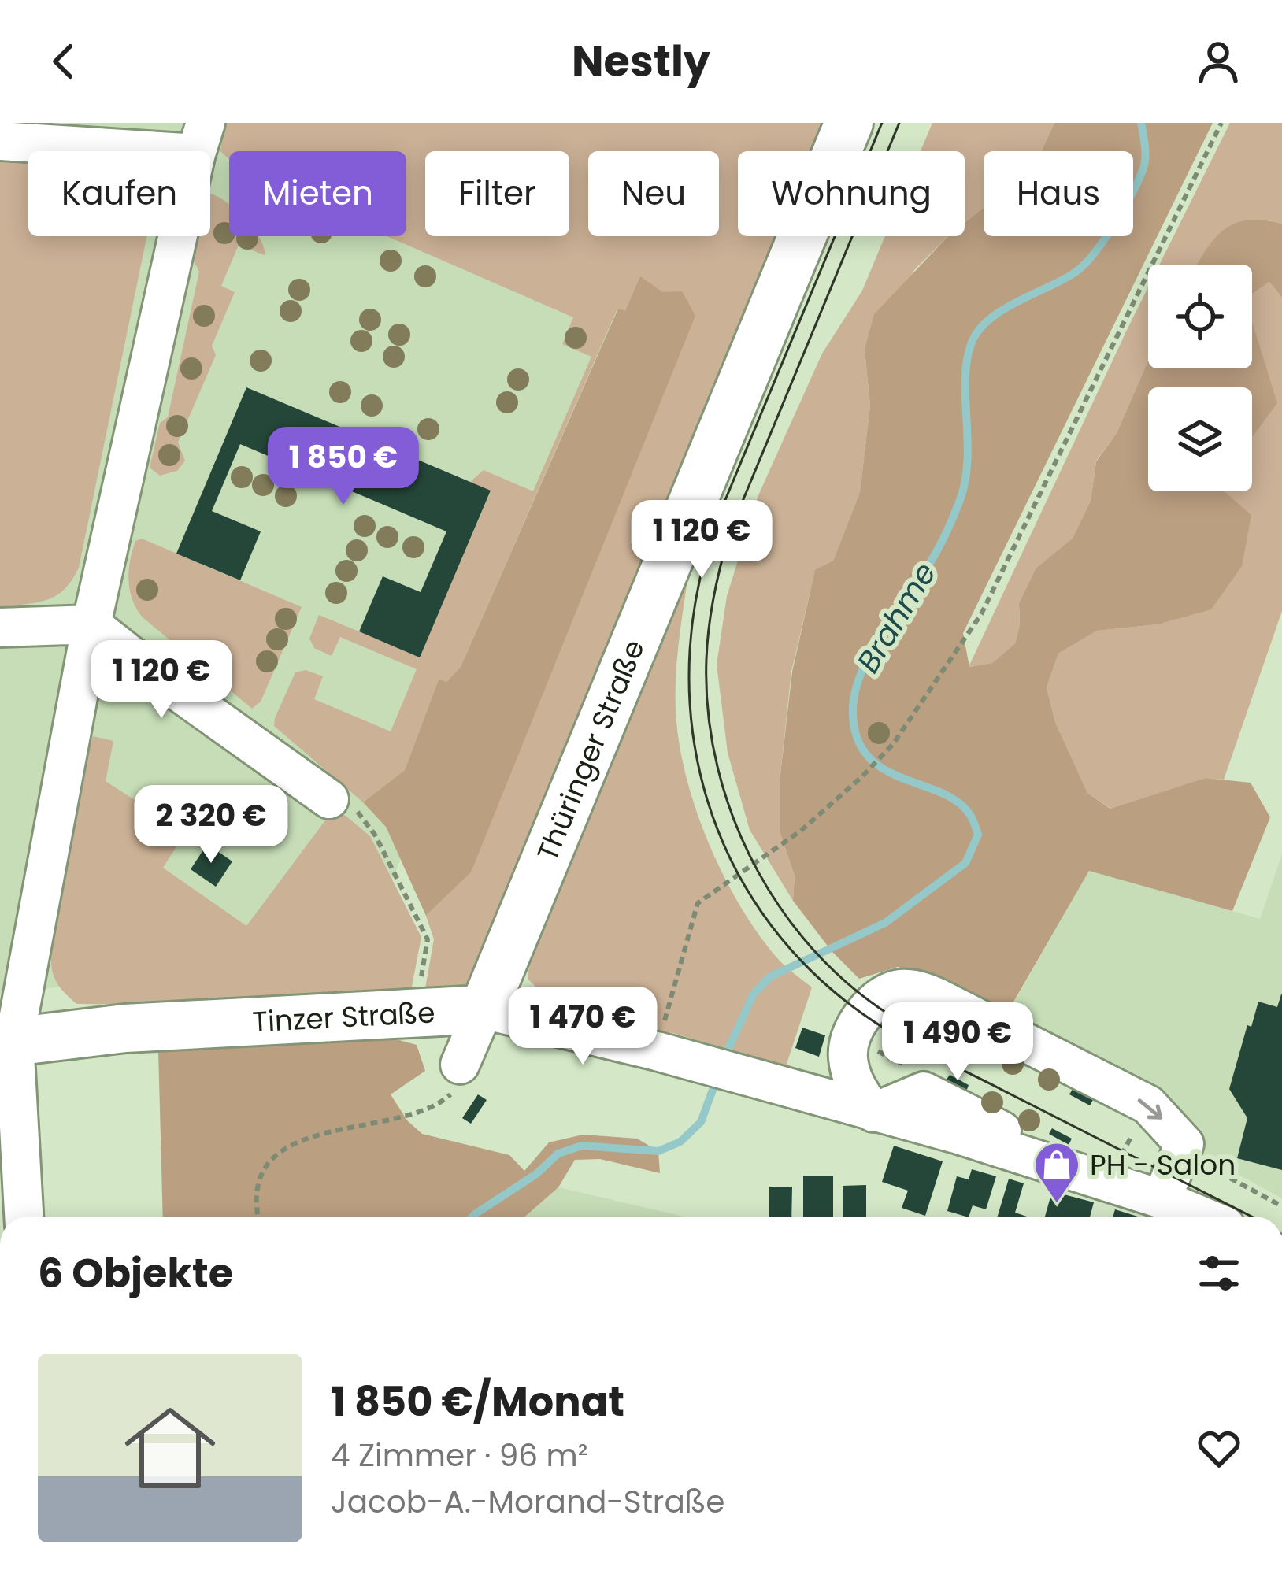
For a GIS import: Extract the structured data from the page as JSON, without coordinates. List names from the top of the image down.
{
  "streets": {
    "main road": ["Thüringer Straße", "Tinzer Straße"]
  },
  "crossings": [
    ["Thüringer Straße", "Tinzer Straße"]
  ],
  "water": ["Brahme"],
  "places": {
    "shop": ["PH - Salon"]
  },
  "page": {
    "header": "Nestly",
    "chip": [
      "Kaufen",
      "Mieten",
      "Filter",
      "Neu",
      "Wohnung",
      "Haus"
    ],
    "price": [
      "1 850 €",
      "1 120 €",
      "1 120 €",
      "2 320 €",
      "1 470 €",
      "1 490 €"
    ],
    "heading": "6 Objekte",
    "list": [
      {
        "name": "1 850 €/Monat",
        "note": "4 Zimmer · 96 m² · Jacob-A.-Morand-Straße"
      }
    ]
  }
}
